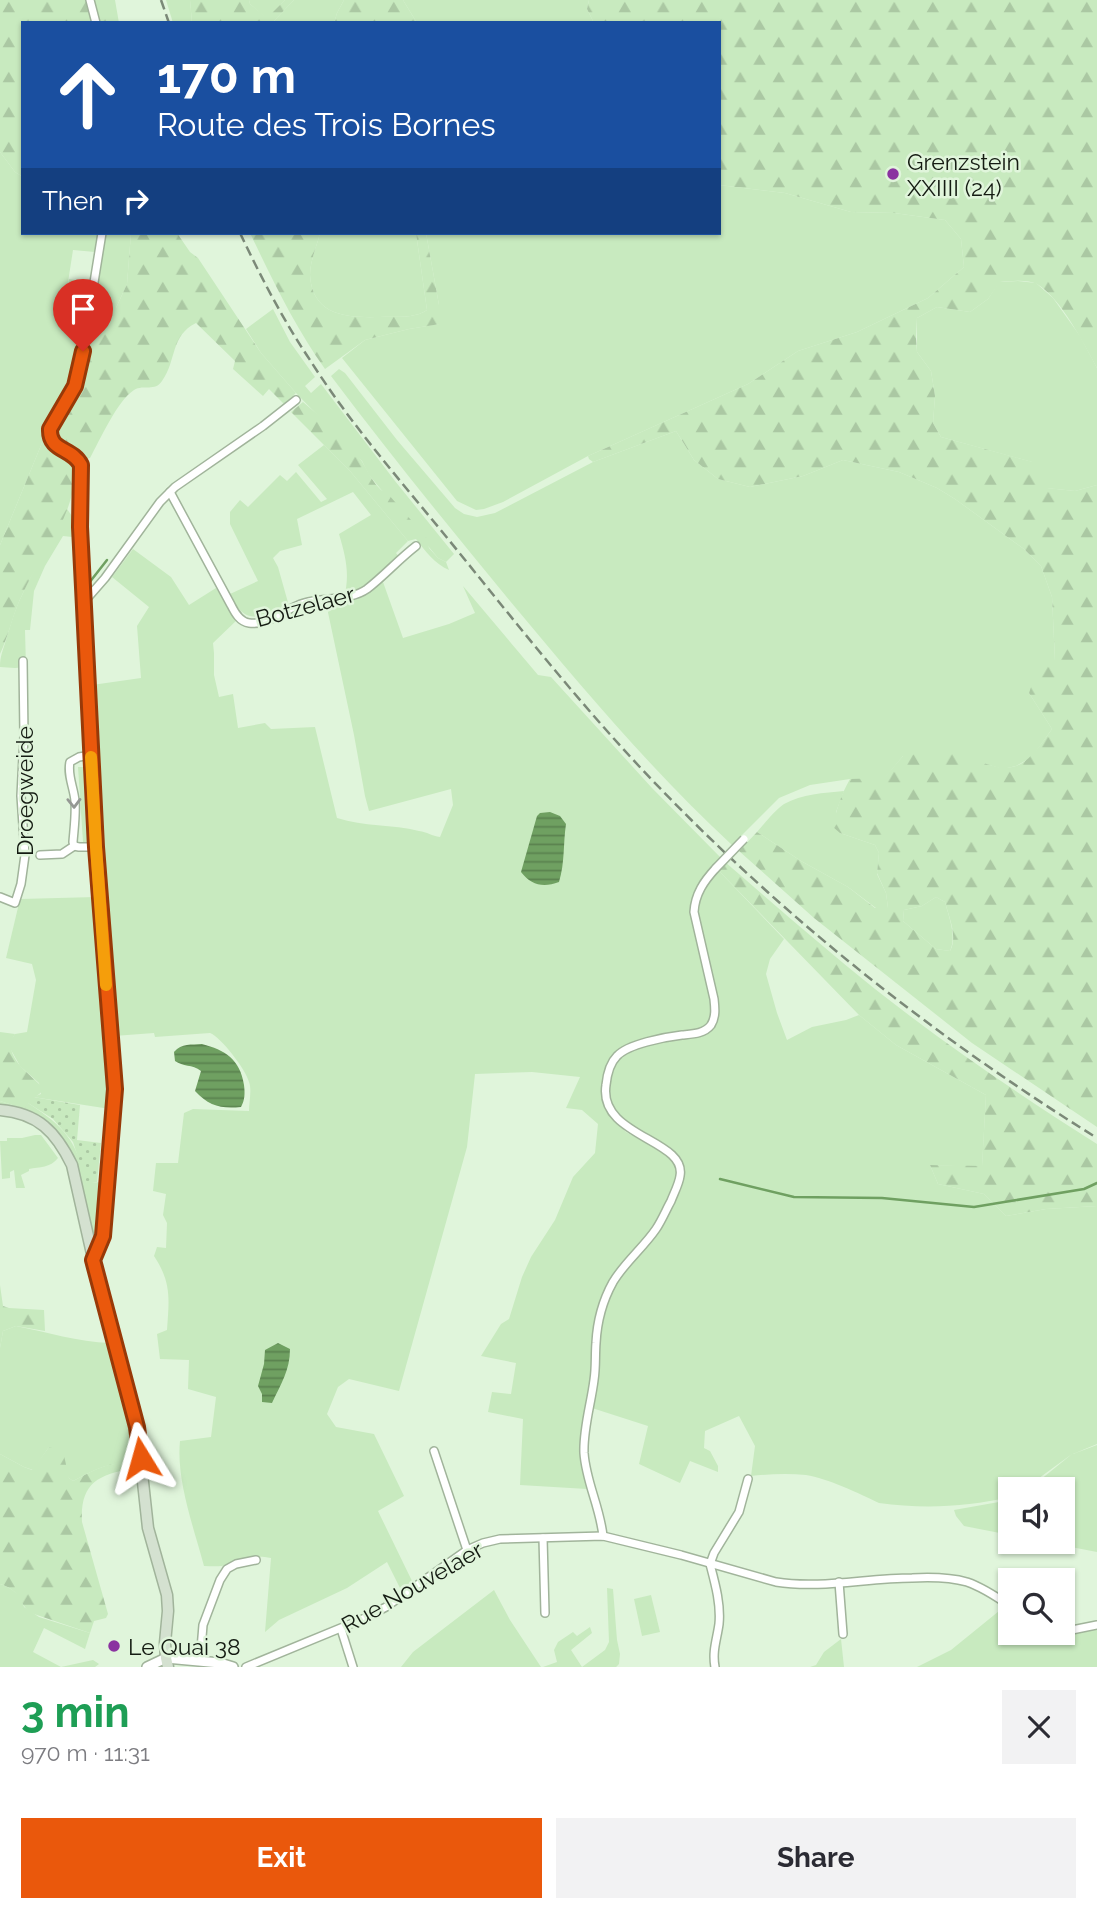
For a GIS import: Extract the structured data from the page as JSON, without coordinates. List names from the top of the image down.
{
  "streets": {
    "street": ["Botzelaer", "Droegweide", "Rue Nouvelaer"]
  },
  "places": ["Grenzstein XXIIII (24)", "Le Quai 38"],
  "page": {
    "turn": ["170 m", "Route des Trois Bornes"],
    "then": "Then",
    "heading": ["3 min", "970 m · 11:31"],
    "buttons": ["Exit", "Share"]
  }
}
